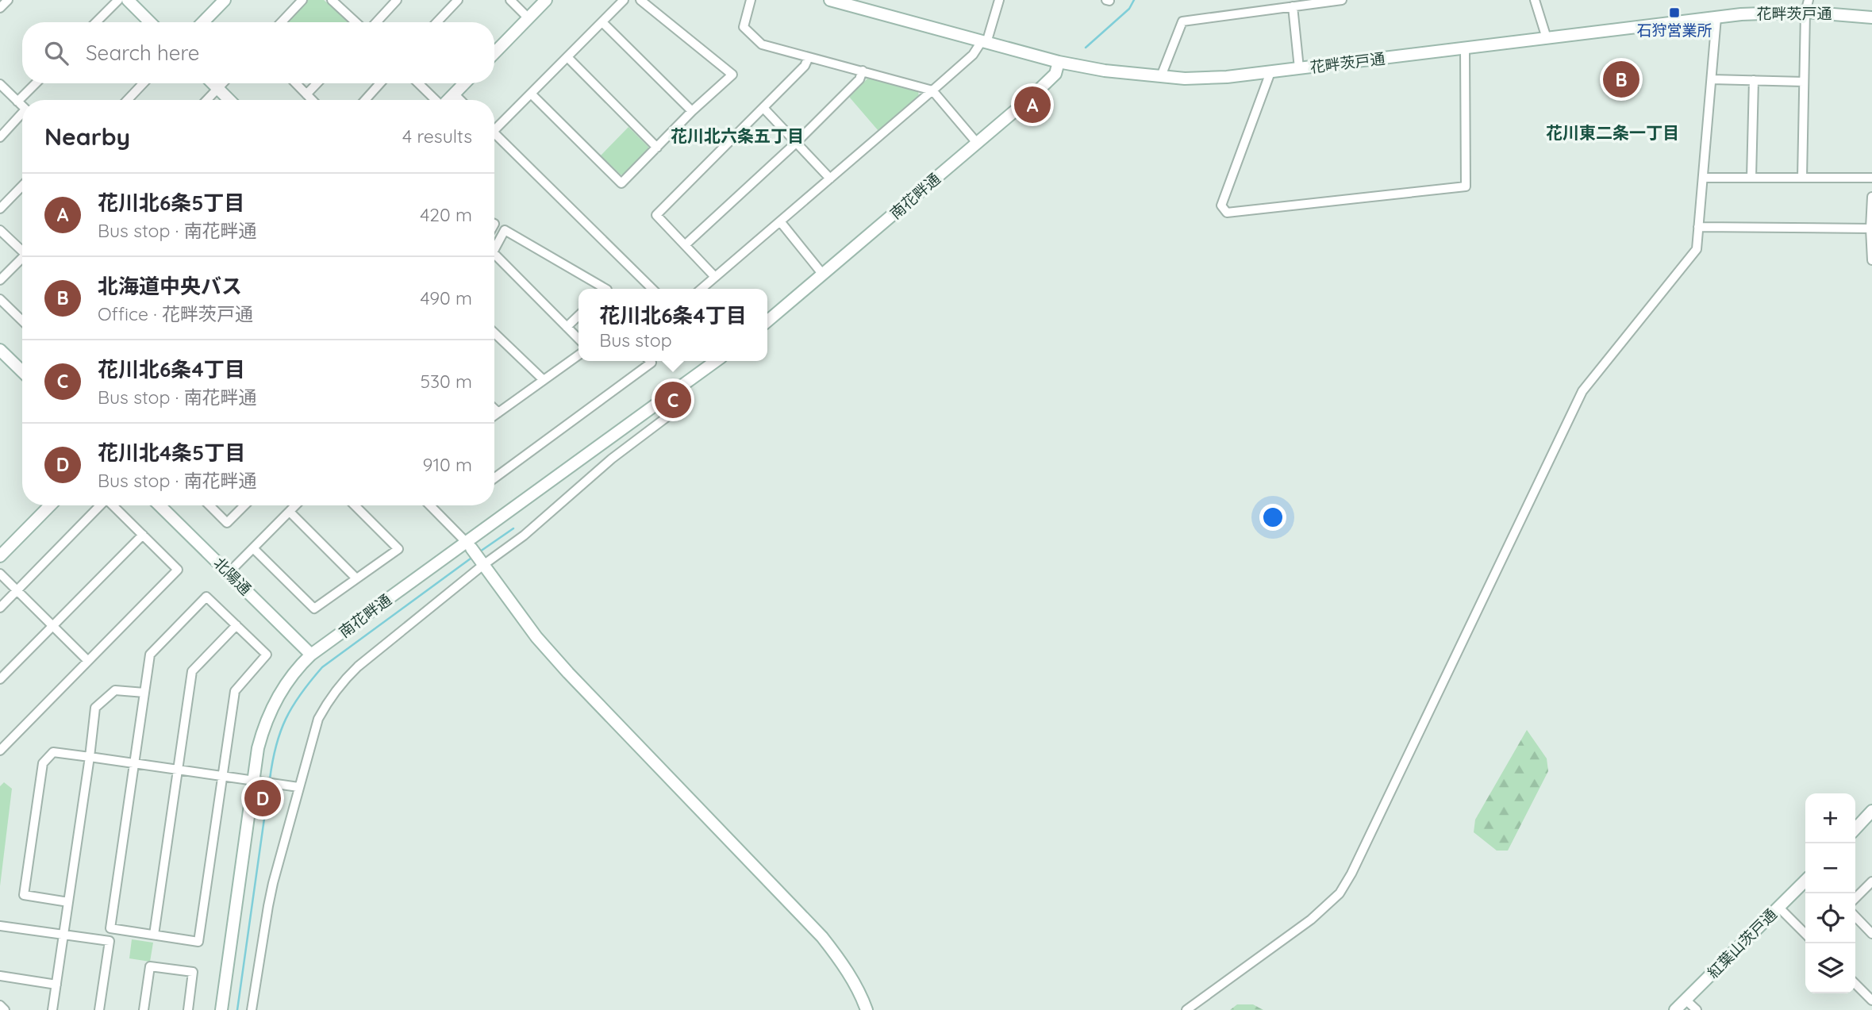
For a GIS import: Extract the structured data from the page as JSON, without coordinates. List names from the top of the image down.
{
  "streets": {
    "street": [
      "花畔茨戸通",
      "南花畔通",
      "北陽通",
      "紅葉山茨戸通"
    ]
  },
  "crossings": [
    ["花畔茨戸通", "南花畔通"],
    ["南花畔通", "北陽通"]
  ],
  "districts": ["花川東二条一丁目", "花川北六条五丁目"],
  "places": {
    "transit": ["石狩営業所"]
  },
  "page": {
    "search": "Search here",
    "pins": [
      "B",
      "A",
      "C",
      "D"
    ],
    "heading": ["Nearby", "4 results"],
    "list": [
      {
        "mark": "A",
        "name": "花川北6条5丁目",
        "note": "Bus stop · 南花畔通",
        "value": "420 m"
      },
      {
        "mark": "B",
        "name": "北海道中央バス",
        "note": "Office · 花畔茨戸通",
        "value": "490 m"
      },
      {
        "mark": "C",
        "name": "花川北6条4丁目",
        "note": "Bus stop · 南花畔通",
        "value": "530 m"
      },
      {
        "mark": "D",
        "name": "花川北4条5丁目",
        "note": "Bus stop · 南花畔通",
        "value": "910 m"
      }
    ],
    "popup": ["花川北6条4丁目", "Bus stop"],
    "map_buttons": ["+", "−"]
  }
}
